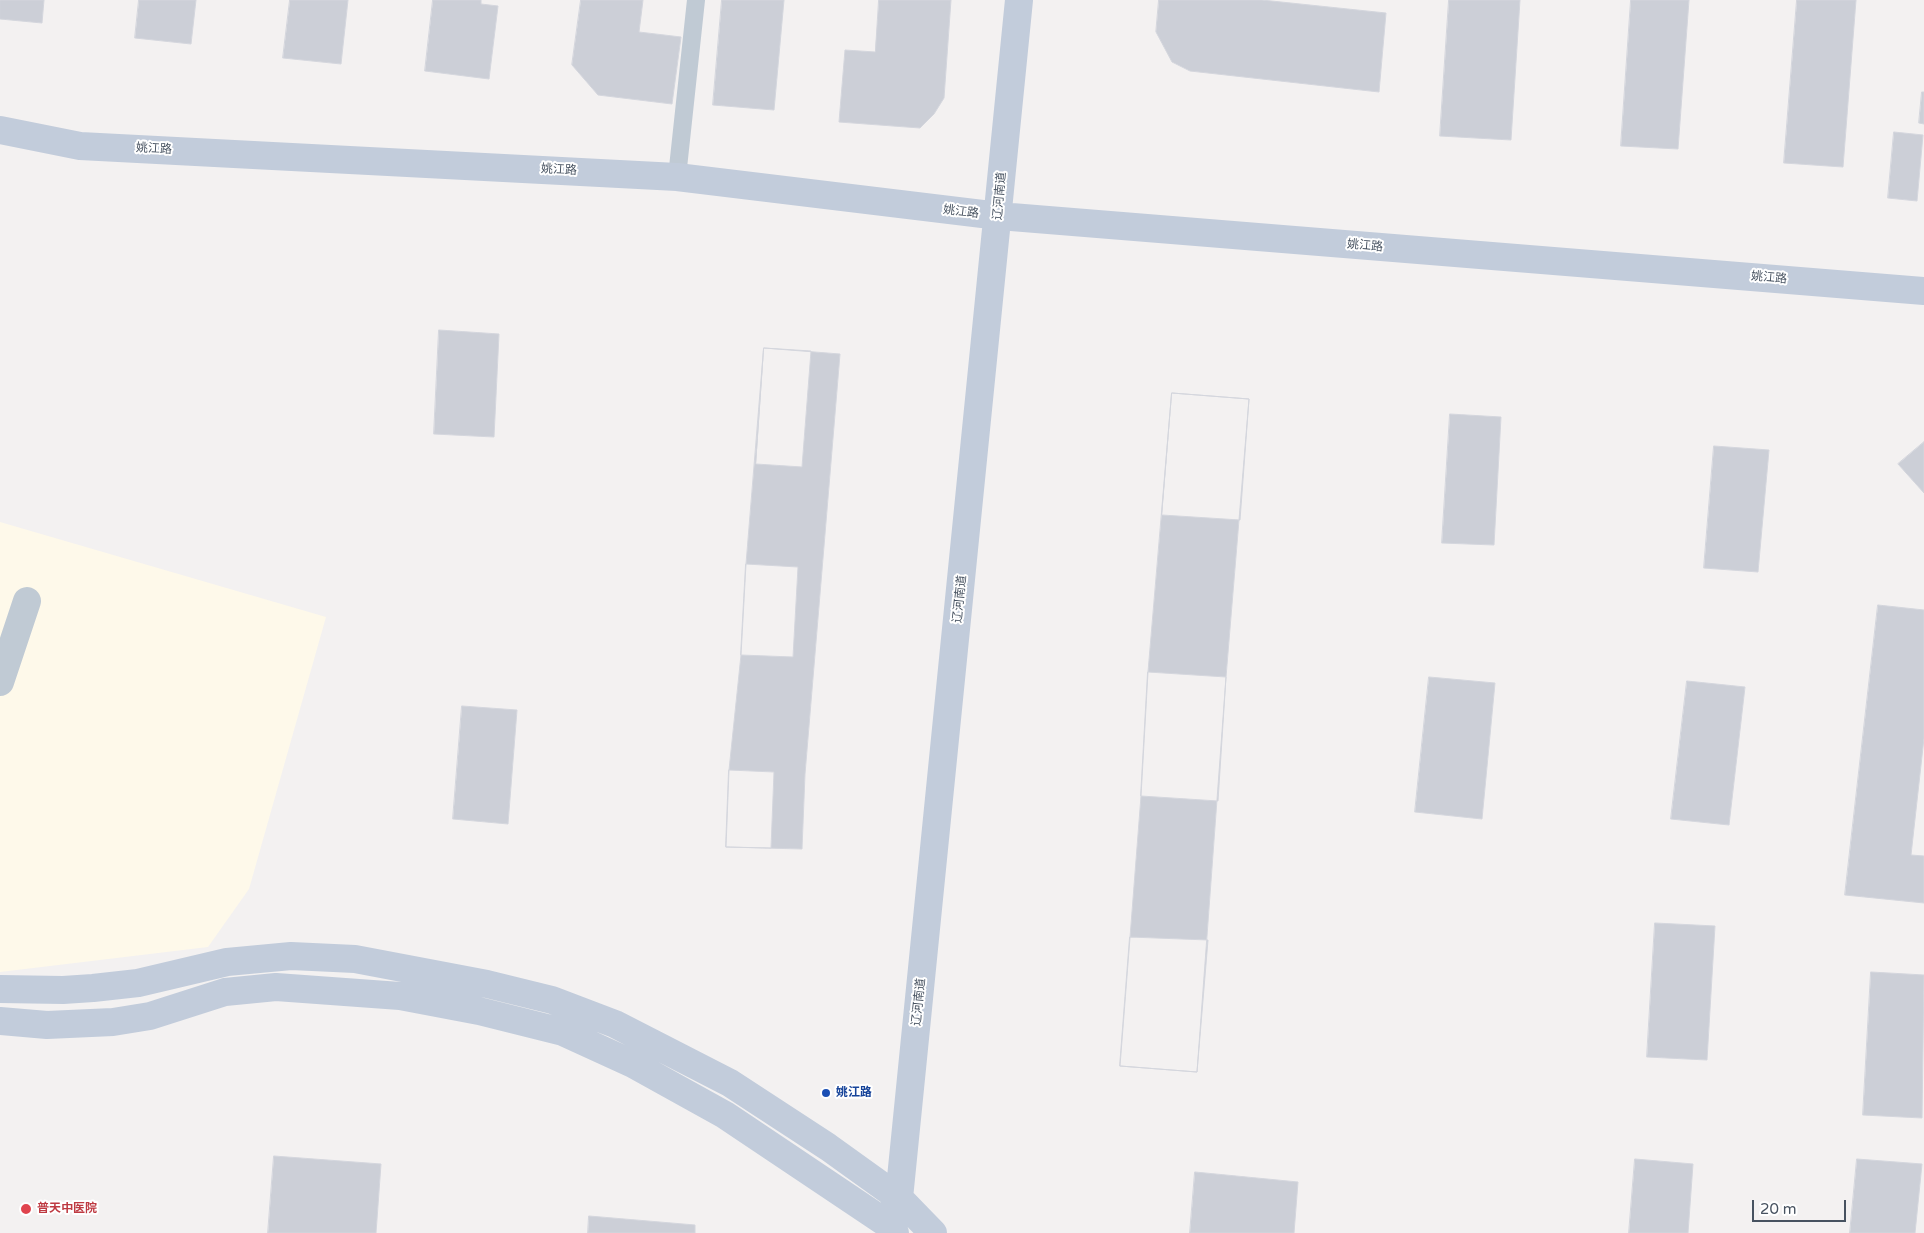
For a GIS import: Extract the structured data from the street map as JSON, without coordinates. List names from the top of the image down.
{
  "streets": {
    "street": ["姚江路", "辽河南道"]
  },
  "crossings": [
    ["姚江路", "辽河南道"]
  ],
  "places": ["姚江路", "普天中医院"],
  "scale_bar": "20 m"
}
